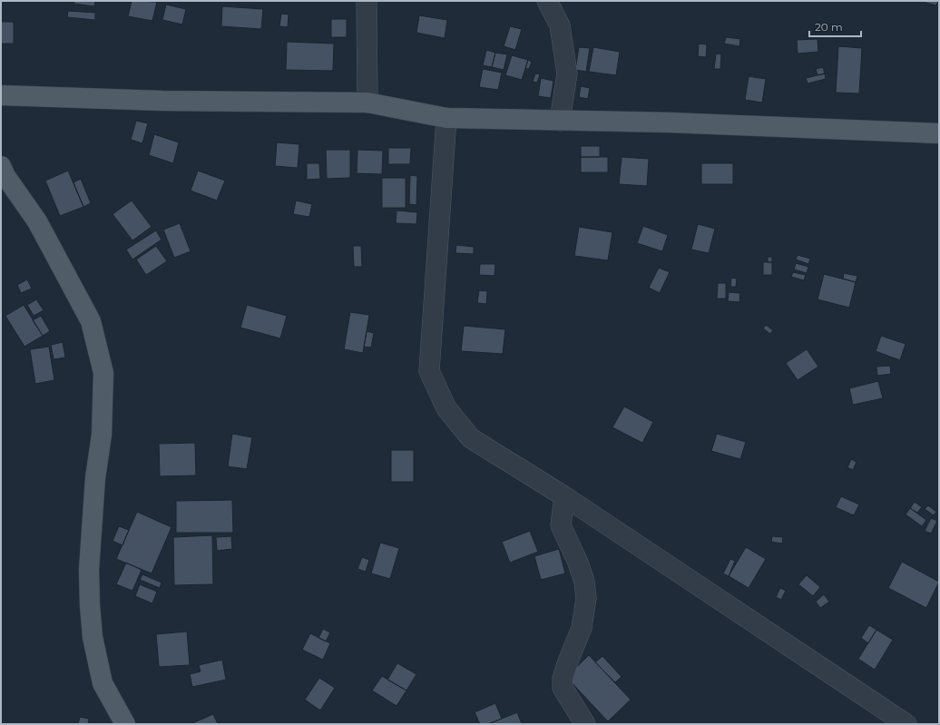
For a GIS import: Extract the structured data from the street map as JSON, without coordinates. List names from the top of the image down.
{
  "scale_bar": "20 m"
}
